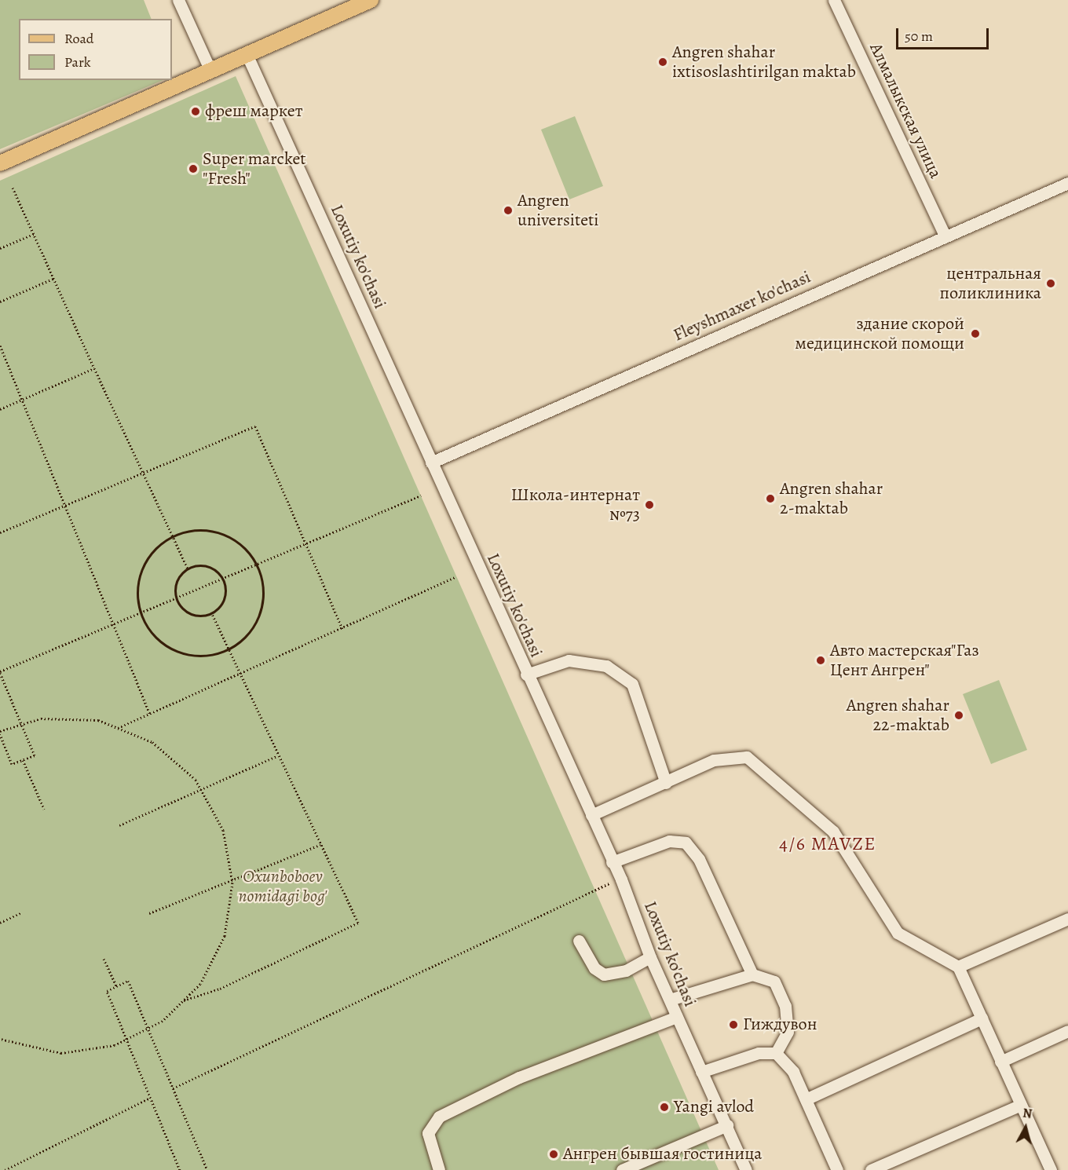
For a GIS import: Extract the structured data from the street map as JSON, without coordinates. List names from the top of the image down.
{
  "streets": {
    "street": ["Алмалыкская улица", "Loxutiy ko'chasi", "Fleyshmaxer ko'chasi"]
  },
  "crossings": [
    ["Алмалыкская улица", "Fleyshmaxer ko'chasi"],
    ["Loxutiy ko'chasi", "Fleyshmaxer ko'chasi"]
  ],
  "districts": ["4/6 MAVZE"],
  "parks": ["Oxunboboev nomidagi bog'"],
  "places": [
    "Angren shahar ixtisoslashtirilgan maktab",
    "фреш маркет",
    "Super marcket \"Fresh\"",
    "Angren universiteti",
    "центральная поликлиника",
    "здание скорой медицинской помощи",
    "Angren shahar 2-maktab",
    "Школа-интернат №73",
    "Авто мастерская\"Газ Цент Ангрен\"",
    "Angren shahar 22-maktab",
    "Гиждувон",
    "Yangi avlod",
    "Ангрен бывшая гостиница"
  ],
  "legend": ["Road", "Park"],
  "scale_bar": "50 m",
  "north": "top"
}
